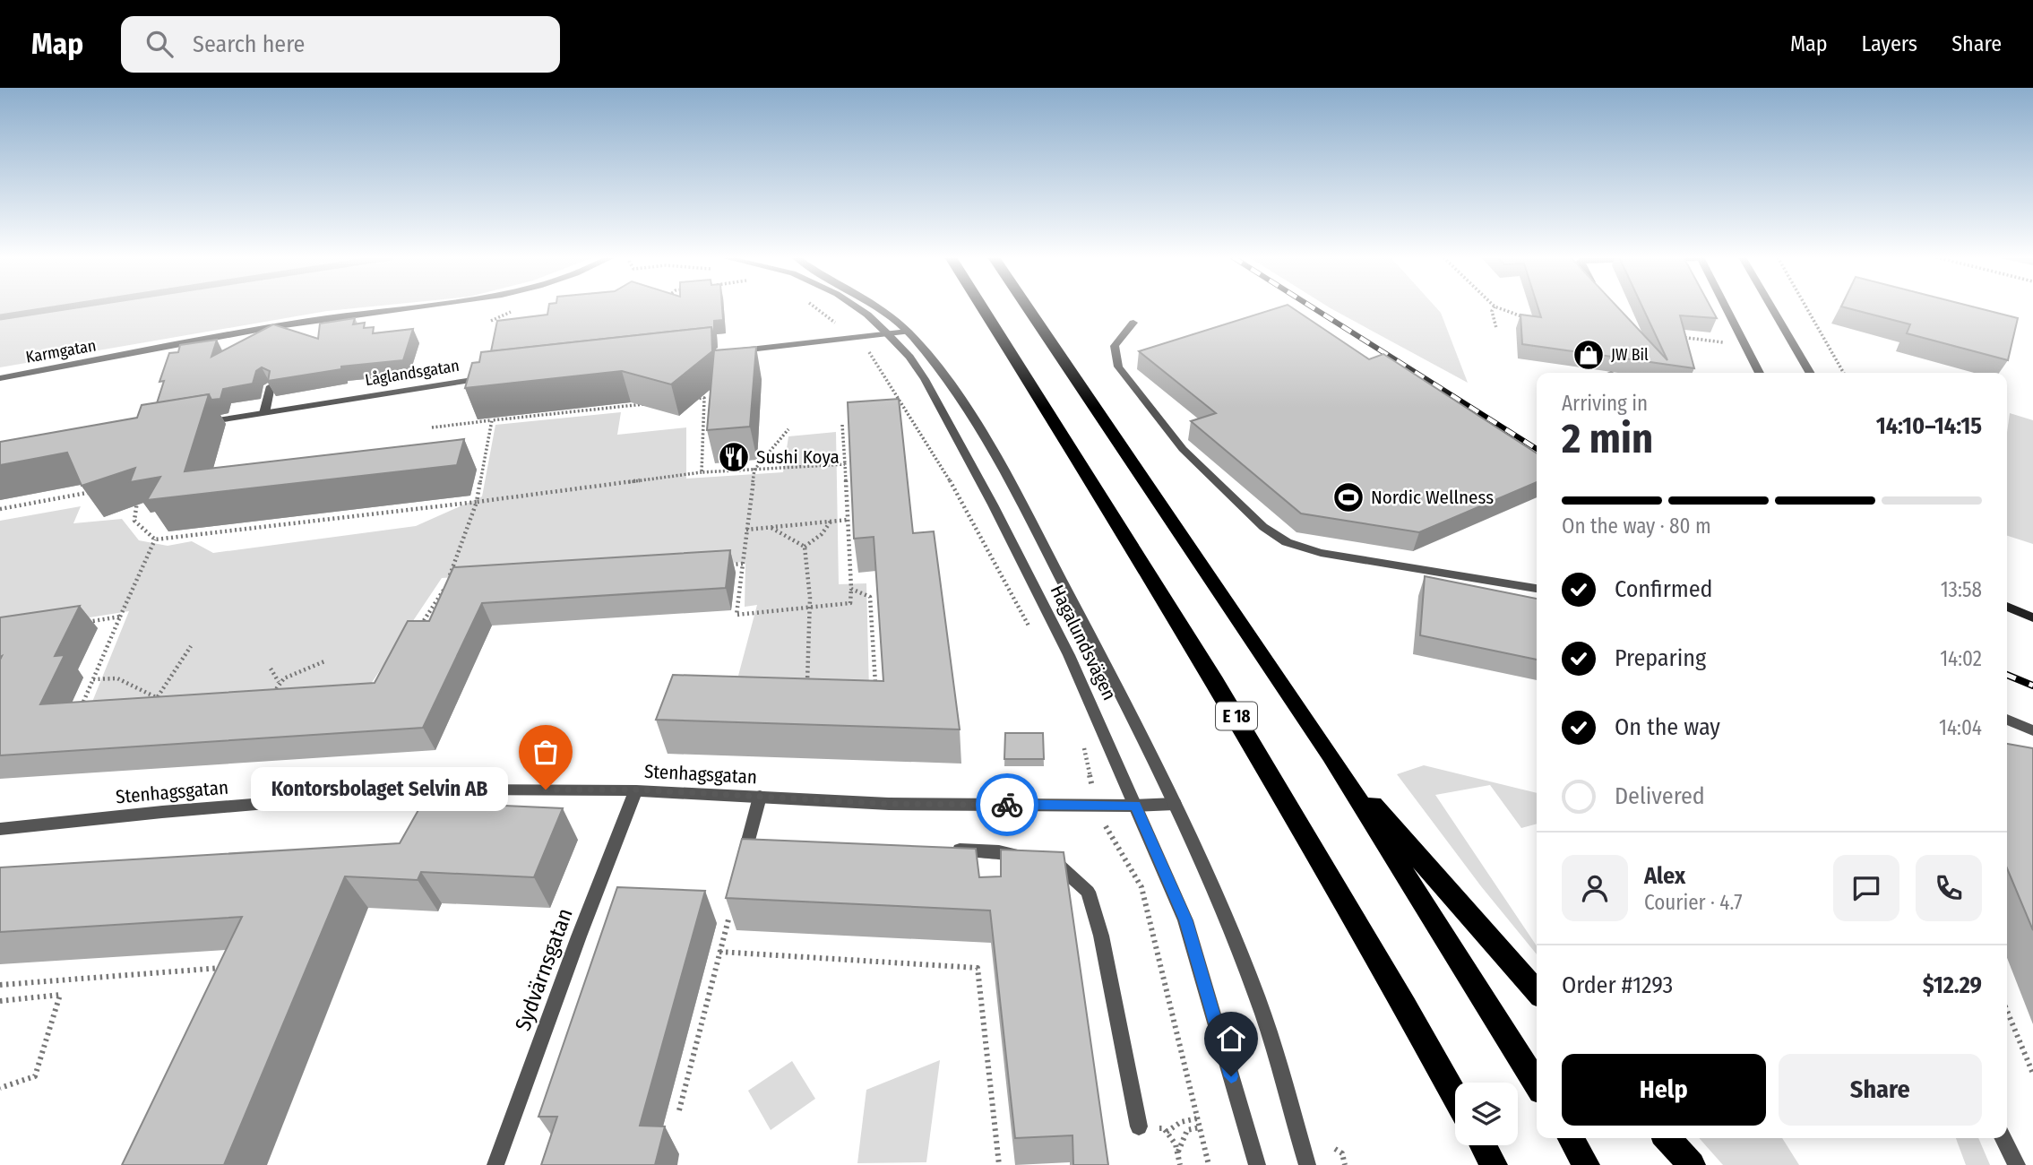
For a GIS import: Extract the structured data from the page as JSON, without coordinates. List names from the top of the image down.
{
  "streets": {
    "highway": ["E 18"],
    "street": [
      "Karmgatan",
      "Låglandsgatan",
      "Hagalundsvägen",
      "Stenhagsgatan",
      "Sydvärnsgatan"
    ]
  },
  "crossings": [
    ["Hagalundsvägen", "Stenhagsgatan"],
    ["Stenhagsgatan", "Sydvärnsgatan"]
  ],
  "places": {
    "shop": ["JW Bil"],
    "restaurant": ["Sushi Koya"],
    "sports": ["Nordic Wellness"],
    "other": ["Kontorsbolaget Selvin AB"]
  },
  "page": {
    "header": "Map",
    "search": "Search here",
    "nav": ["Map", "Layers", "Share"],
    "heading": ["2 min", "Arriving in", "14:10–14:15"],
    "panel": [
      "Alex",
      "Courier · 4.7",
      "Order #1293",
      "$12.29"
    ],
    "bar": "On the way · 80 m",
    "list": [
      ["Confirmed", "13:58"],
      ["Preparing", "14:02"],
      ["On the way", "14:04"],
      "Delivered"
    ],
    "bubble": "Kontorsbolaget Selvin AB",
    "buttons": ["Help", "Share"]
  }
}
